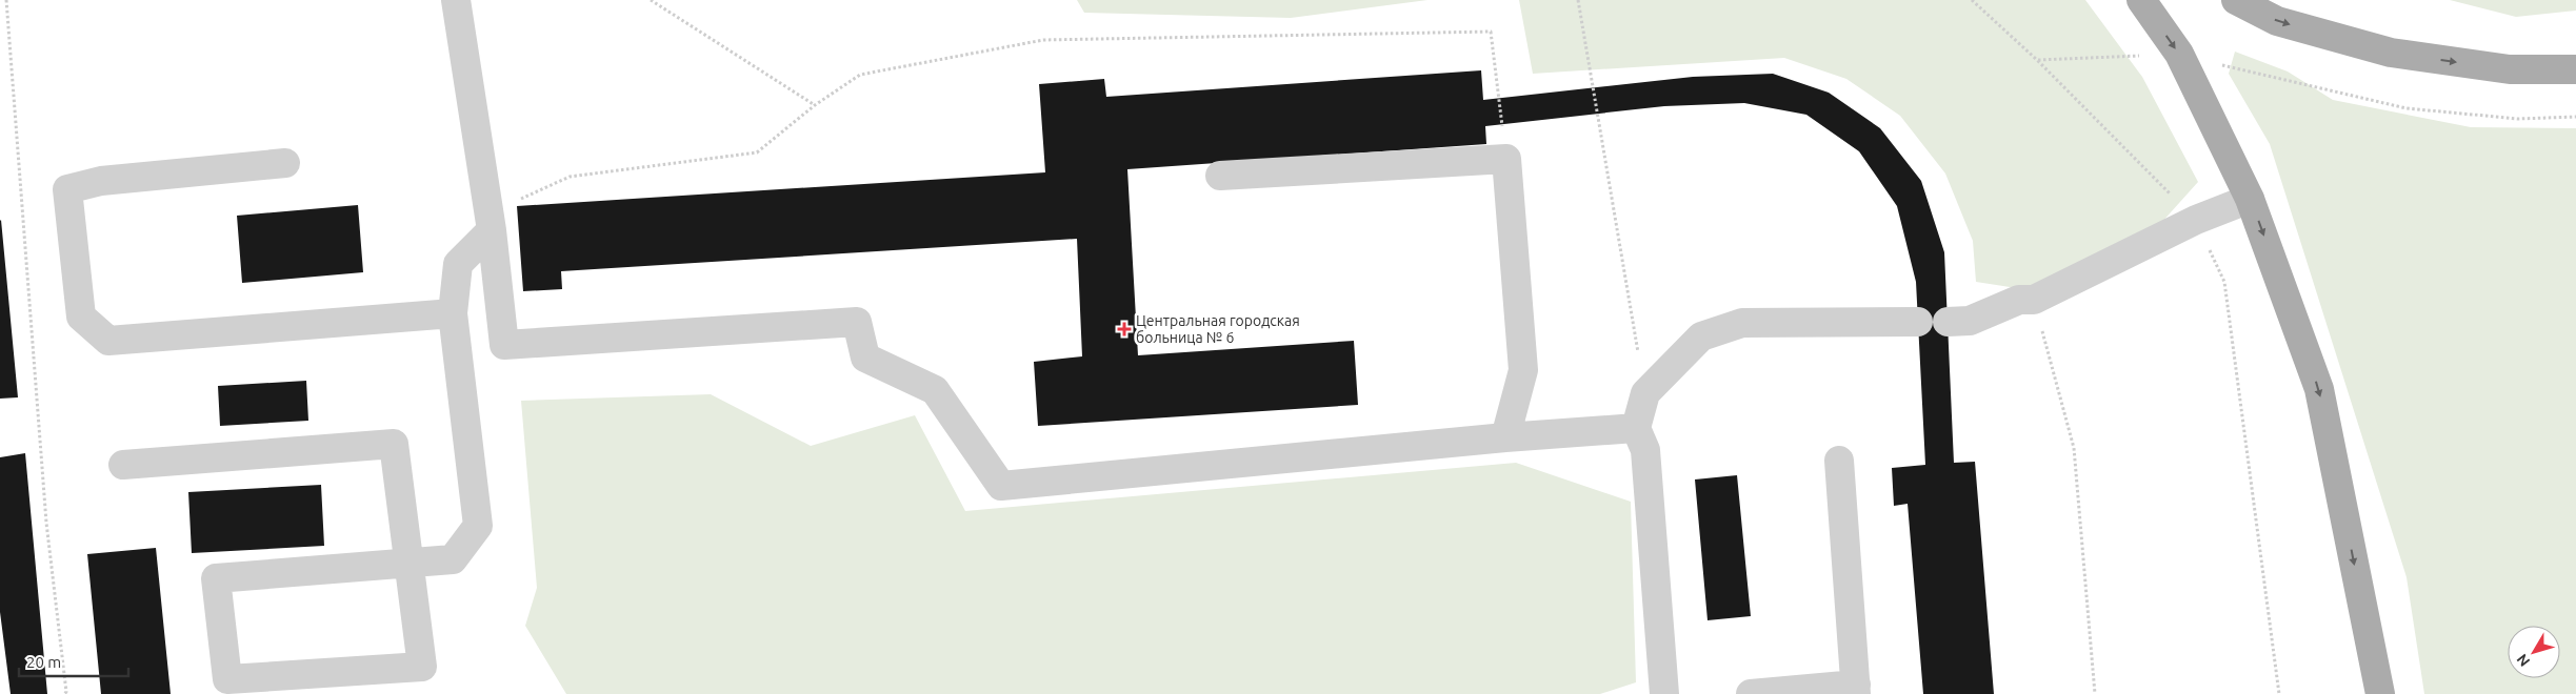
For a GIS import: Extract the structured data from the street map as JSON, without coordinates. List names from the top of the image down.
{
  "places": {
    "health": ["Центральная городская больница № 6"]
  },
  "scale_bar": "20 m",
  "north": "bottom left"
}
